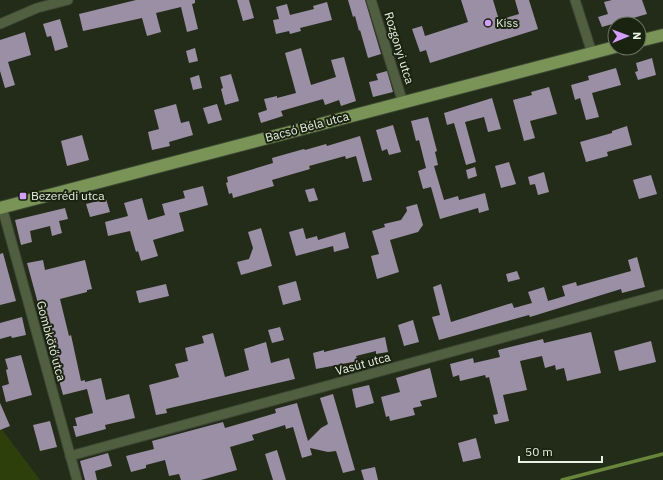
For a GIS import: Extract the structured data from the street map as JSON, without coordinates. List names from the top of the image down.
{
  "streets": {
    "main road": ["Bacsó Béla utca"],
    "street": ["Rozgonyi utca", "Gombkötő utca", "Vasút utca"]
  },
  "crossings": [
    ["Rozgonyi utca", "Bacsó Béla utca"],
    ["Bacsó Béla utca", "Gombkötő utca"],
    ["Gombkötő utca", "Vasút utca"]
  ],
  "places": {
    "other": ["Kiss"],
    "transit": ["Bezerédi utca"]
  },
  "scale_bar": "50 m",
  "north": "right"
}
